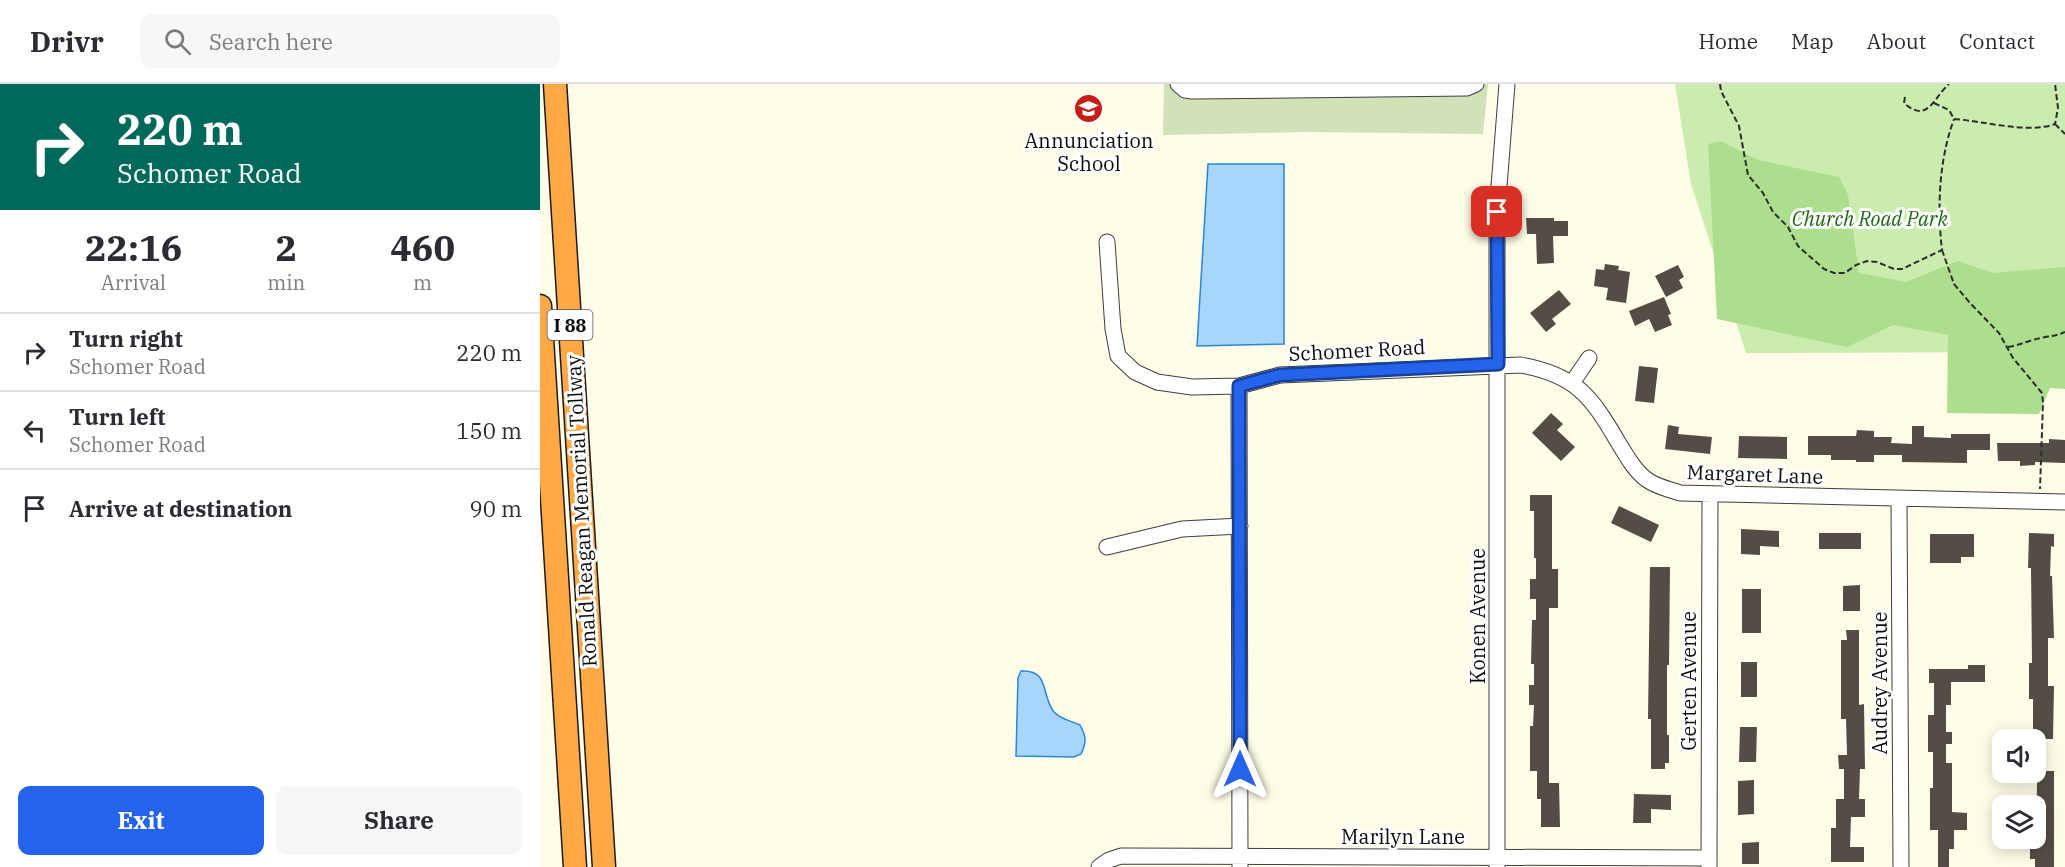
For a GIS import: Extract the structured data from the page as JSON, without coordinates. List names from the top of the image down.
{
  "streets": {
    "highway": ["I 88", "Ronald Reagan Memorial Tollway"],
    "street": [
      "Schomer Road",
      "Margaret Lane",
      "Konen Avenue",
      "Gerten Avenue",
      "Audrey Avenue",
      "Marilyn Lane"
    ]
  },
  "crossings": [
    ["Schomer Road", "Margaret Lane"],
    ["Schomer Road", "Konen Avenue"],
    ["Margaret Lane", "Konen Avenue"],
    ["Margaret Lane", "Gerten Avenue"],
    ["Margaret Lane", "Audrey Avenue"],
    ["Konen Avenue", "Marilyn Lane"],
    ["Gerten Avenue", "Marilyn Lane"]
  ],
  "parks": ["Church Road Park"],
  "places": {
    "school or university": ["Annunciation School"]
  },
  "page": {
    "header": "Drivr",
    "search": "Search here",
    "nav": [
      "Home",
      "Map",
      "About",
      "Contact"
    ],
    "turn": ["220 m", "Schomer Road"],
    "eta": [
      "22:16",
      "Arrival",
      "2",
      "min",
      "460",
      "m"
    ],
    "list": [
      {
        "name": "Turn right",
        "note": "Schomer Road",
        "value": "220 m"
      },
      {
        "name": "Turn left",
        "note": "Schomer Road",
        "value": "150 m"
      },
      {
        "name": "Arrive at destination",
        "value": "90 m"
      }
    ],
    "buttons": ["Exit", "Share"]
  }
}
